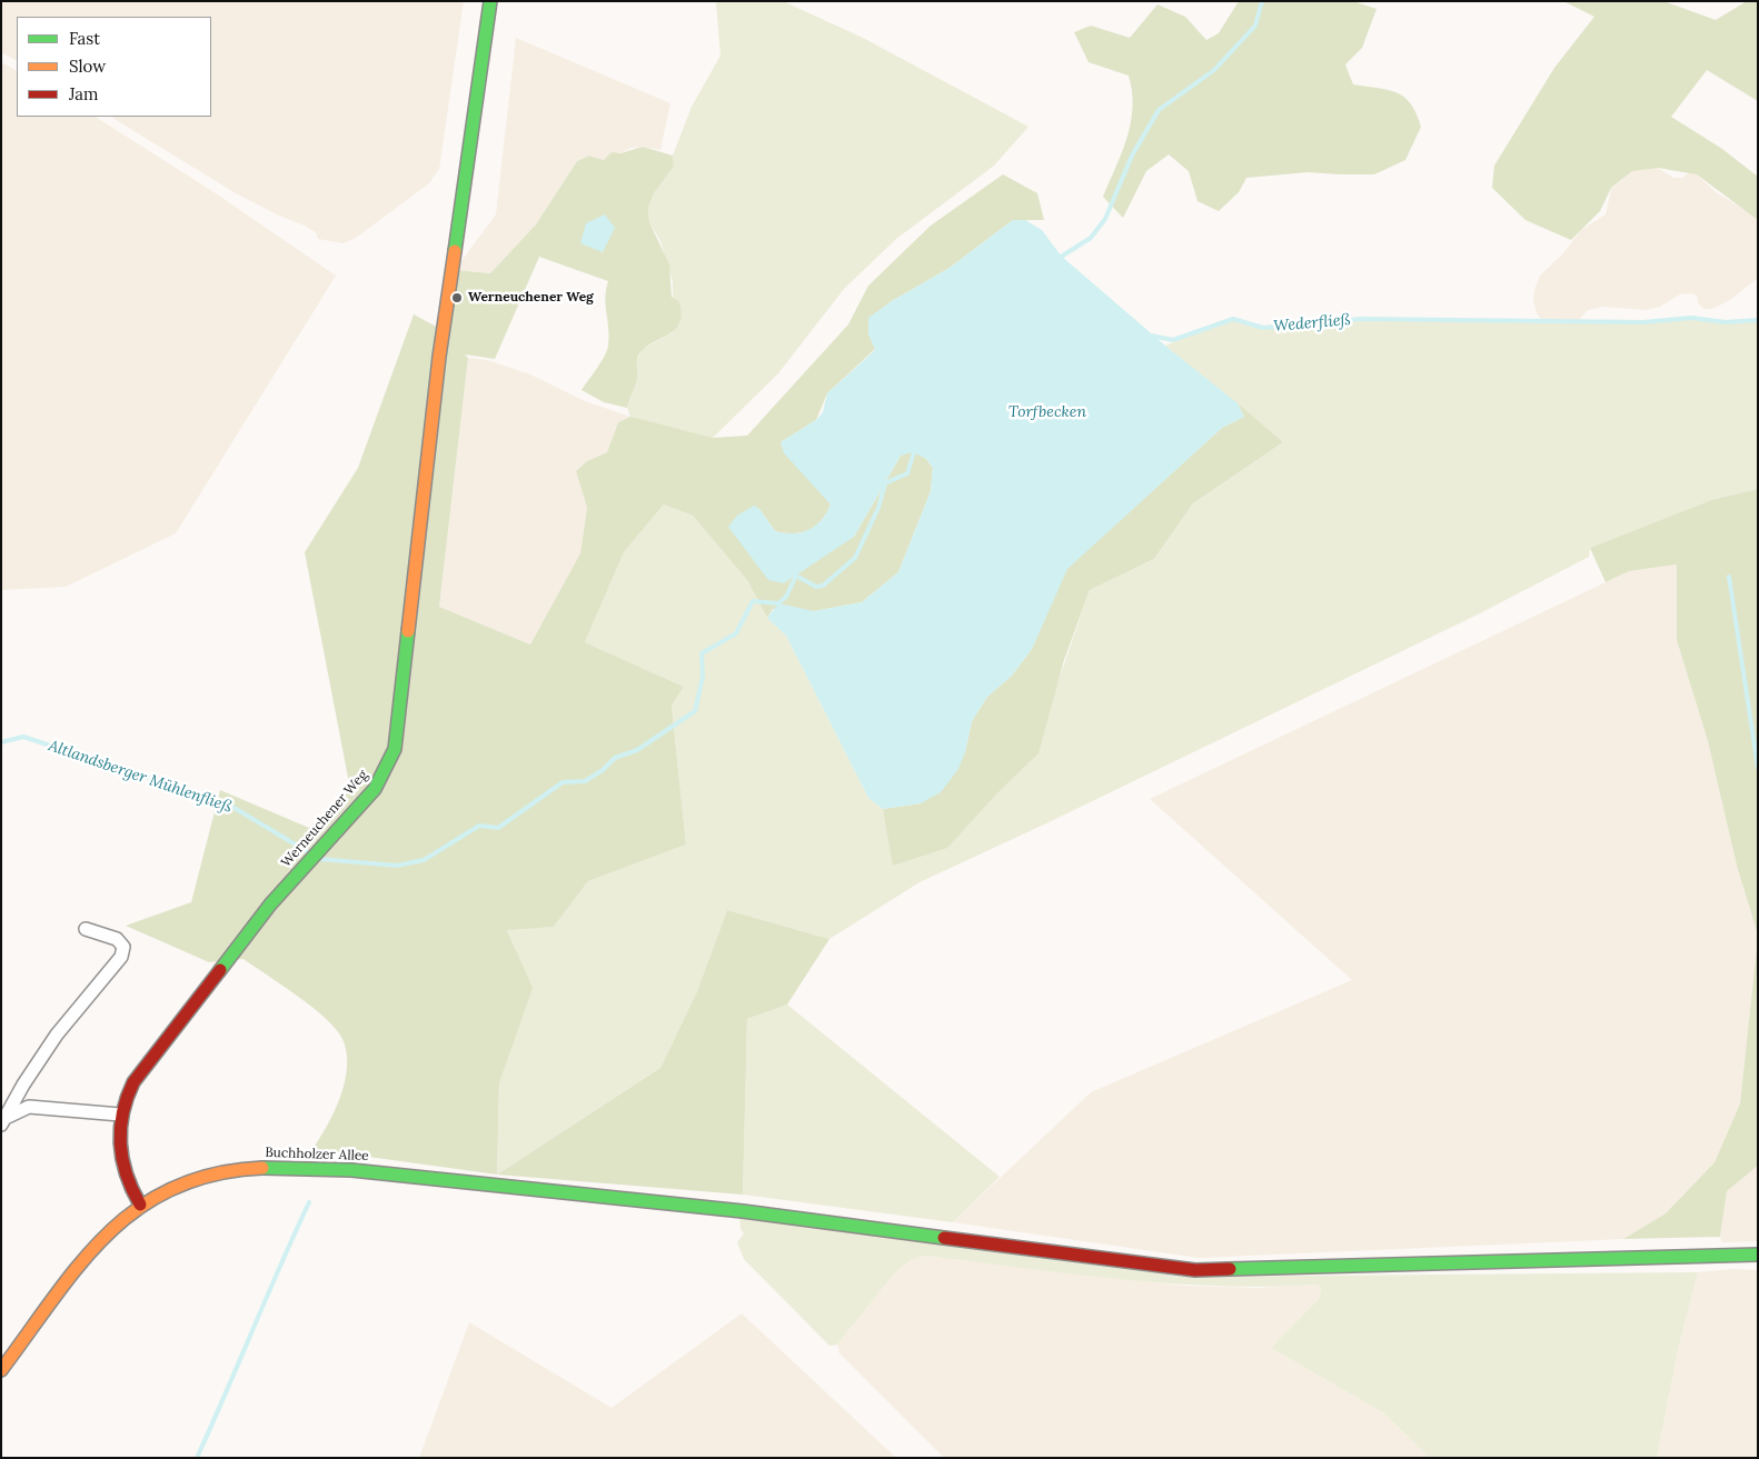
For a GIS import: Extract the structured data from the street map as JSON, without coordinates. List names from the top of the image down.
{
  "streets": {
    "street": ["Werneuchener Weg", "Buchholzer Allee"]
  },
  "crossings": [
    ["Werneuchener Weg", "Buchholzer Allee"]
  ],
  "water": ["Wederfließ", "Torfbecken", "Altlandsberger Mühlenfließ"],
  "places": ["Werneuchener Weg"],
  "legend": ["Fast", "Slow", "Jam"]
}
